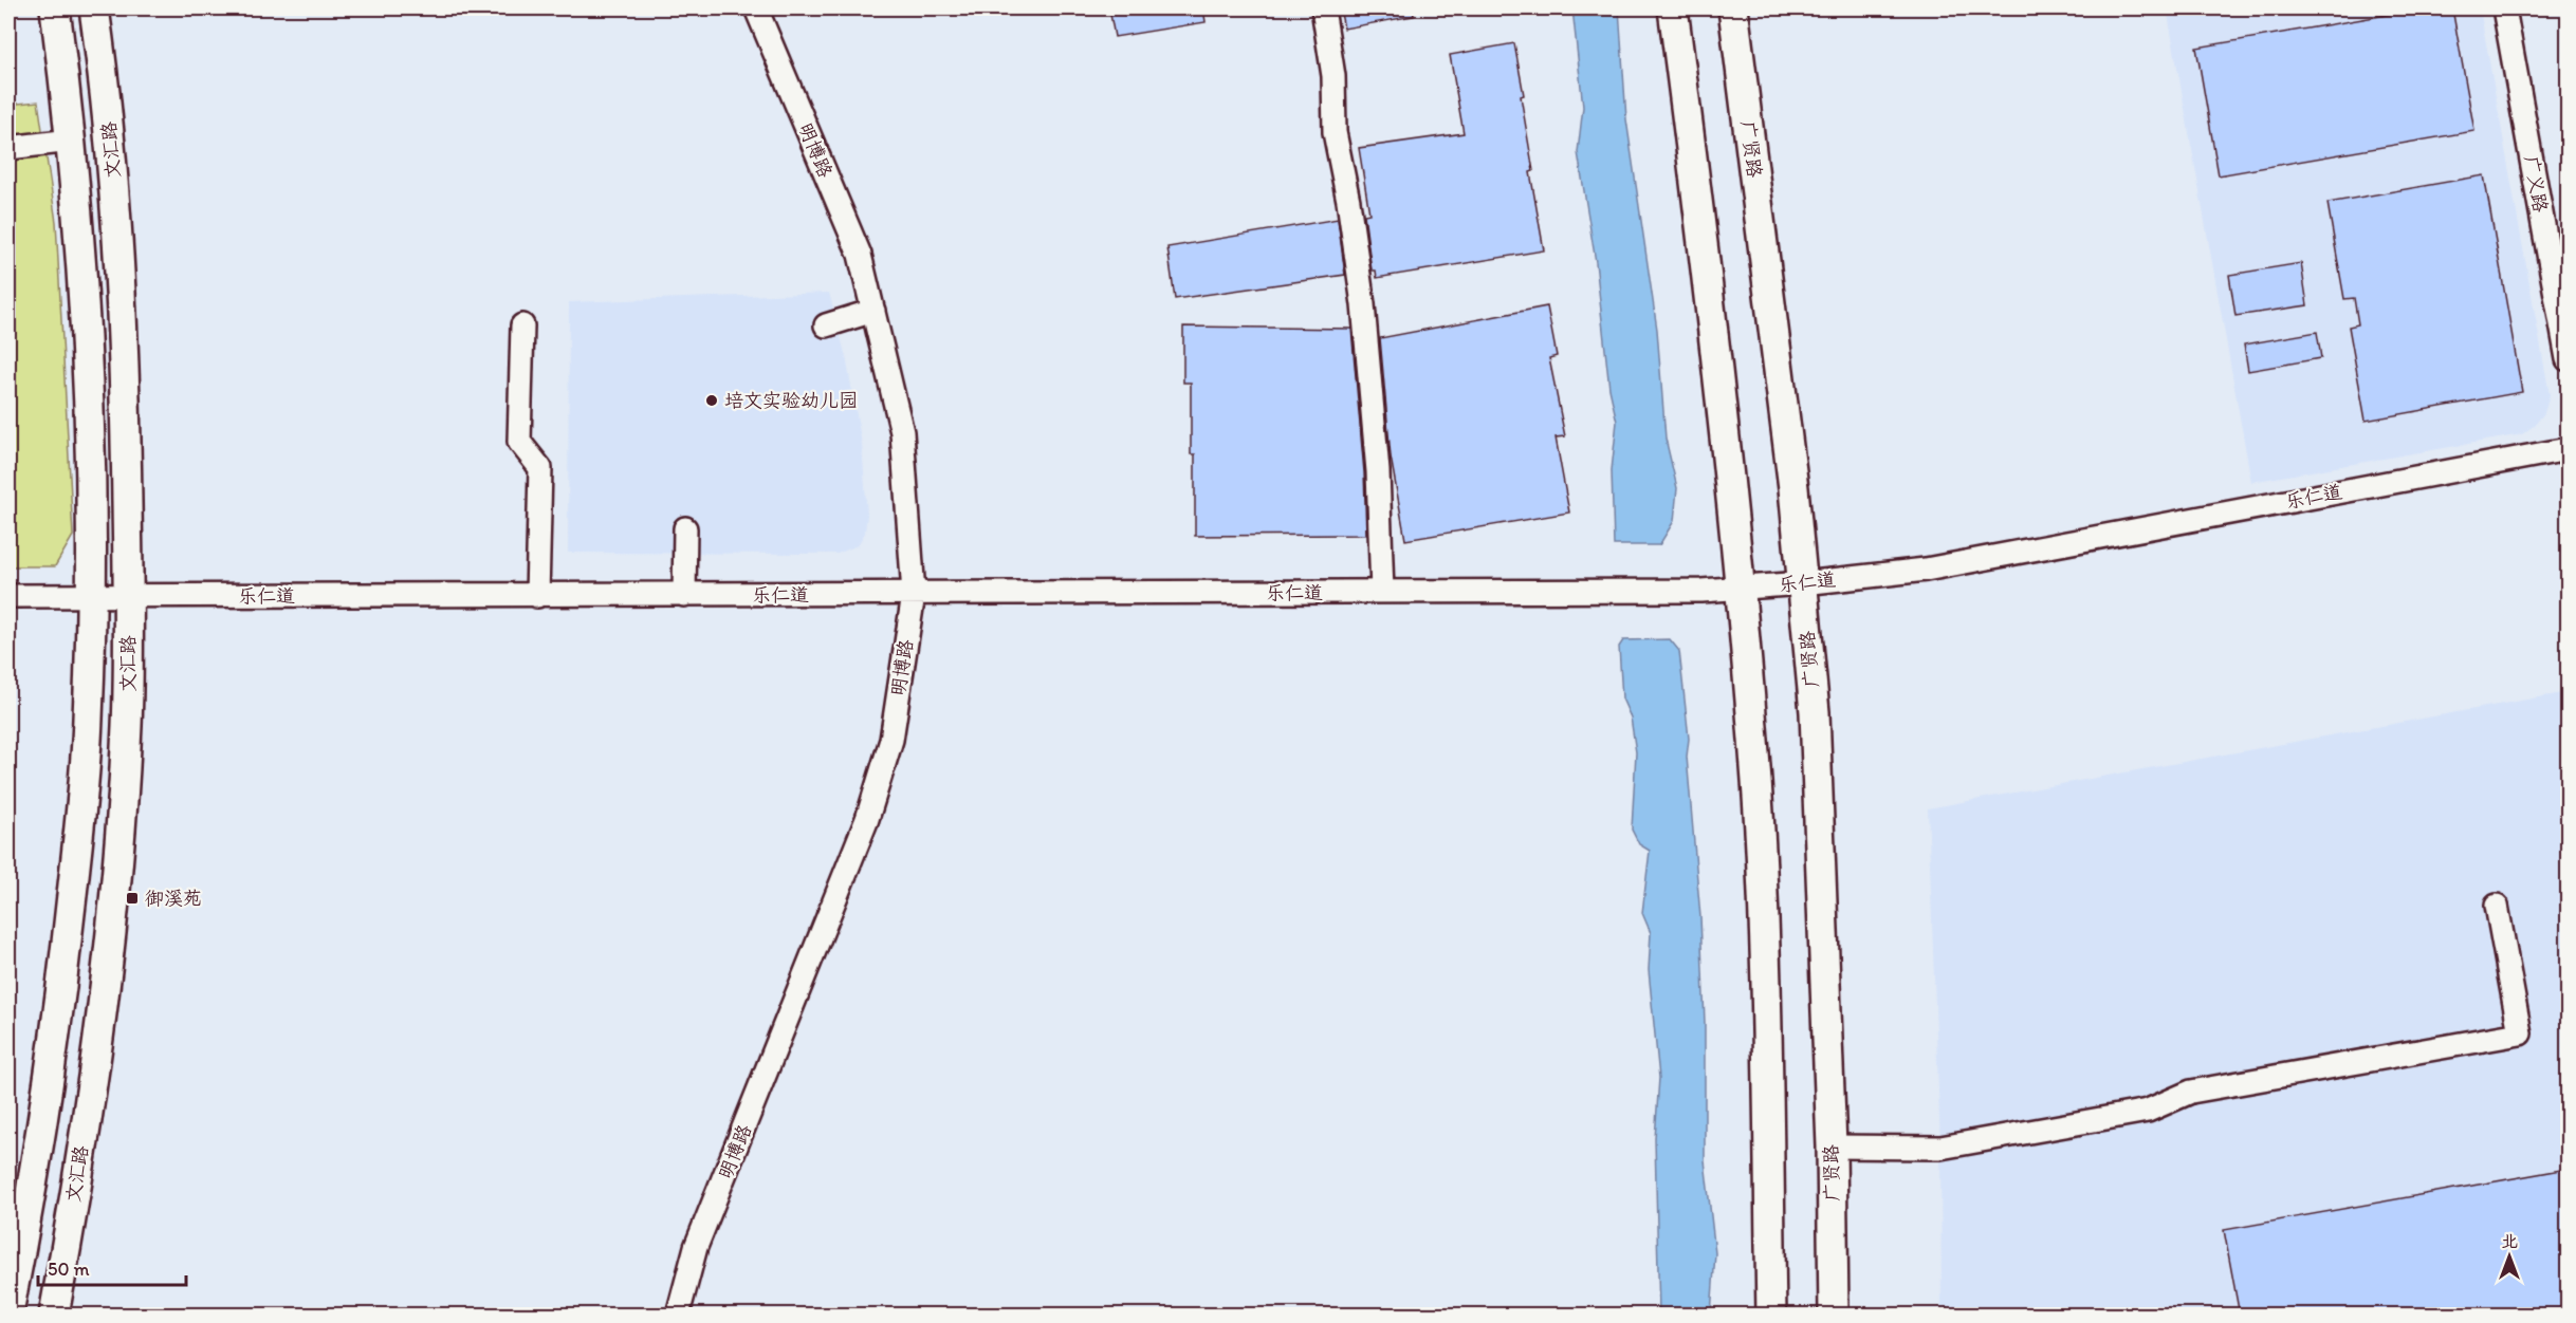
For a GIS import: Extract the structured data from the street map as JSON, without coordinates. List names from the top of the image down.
{
  "streets": {
    "main road": ["广贤路", "文汇路"],
    "street": ["明博路", "广义路", "乐仁道"]
  },
  "crossings": [
    ["广贤路", "乐仁道"],
    ["文汇路", "乐仁道"],
    ["明博路", "乐仁道"]
  ],
  "places": {
    "other": ["培文实验幼儿园"],
    "transit": ["御溪苑"]
  },
  "scale_bar": "50 m",
  "north": "top"
}
